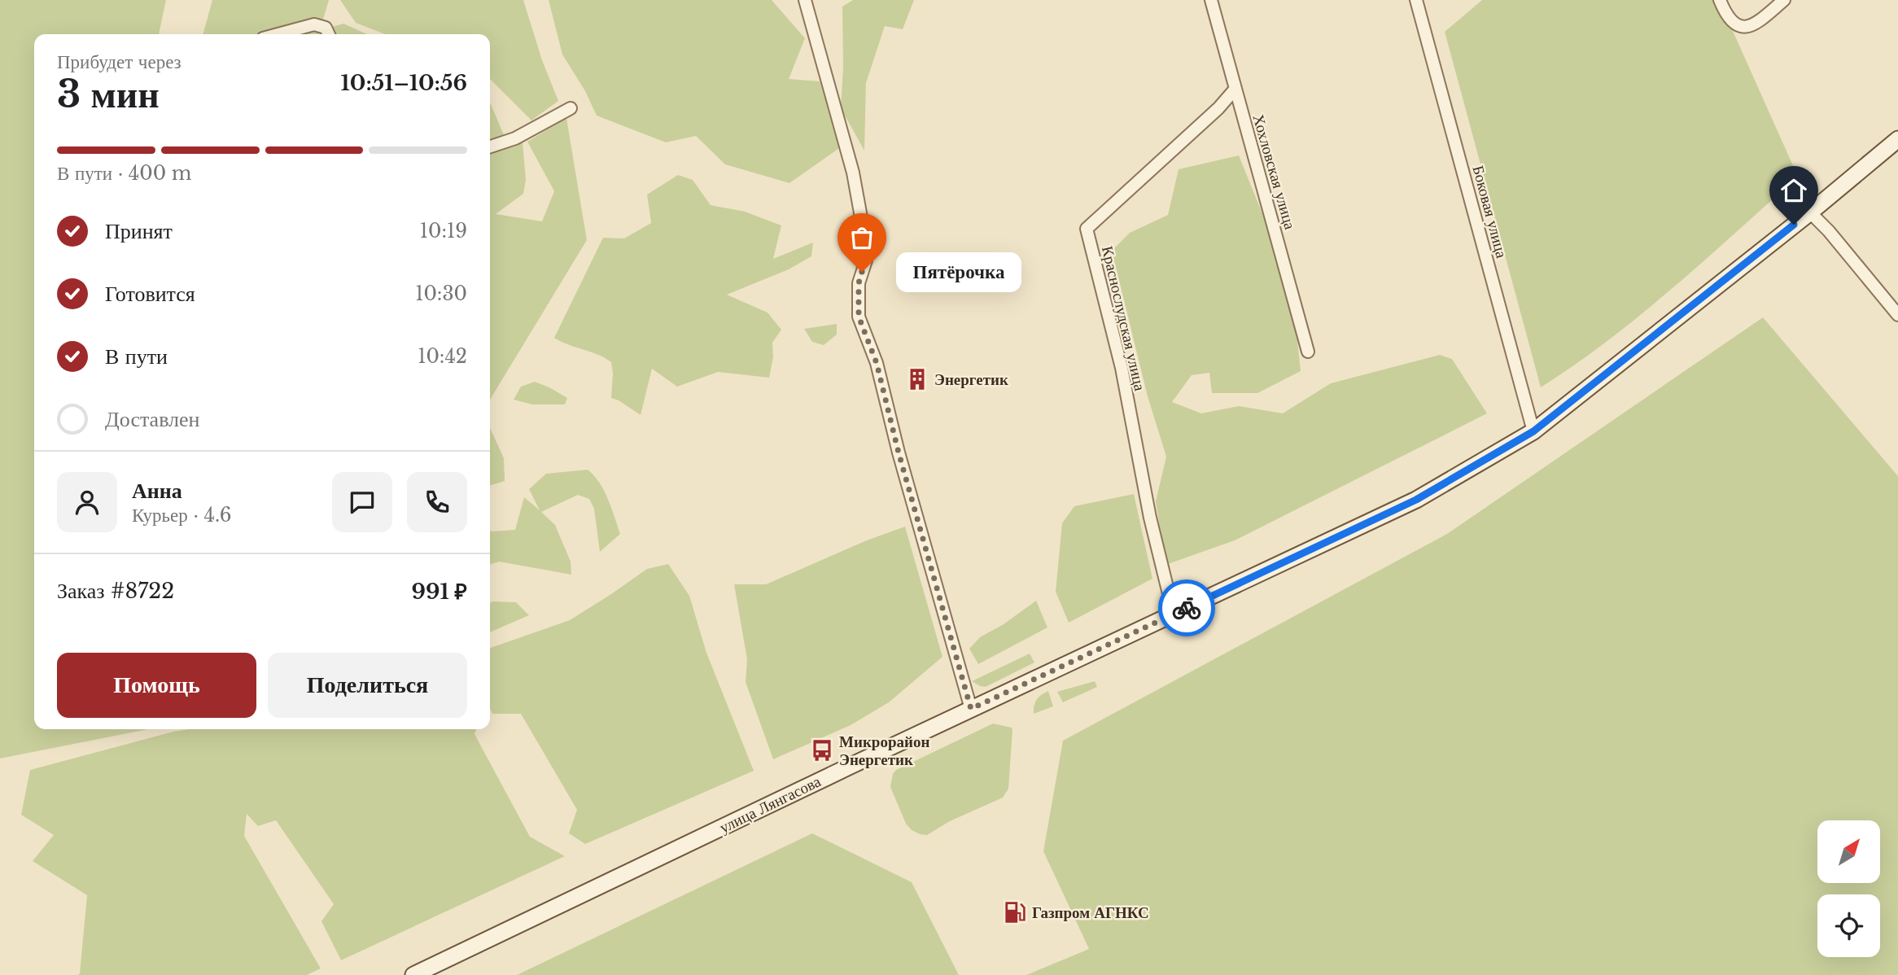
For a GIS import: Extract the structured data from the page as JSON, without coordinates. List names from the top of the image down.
{
  "streets": {
    "main road": ["улица Лянгасова"],
    "street": ["Хохловская улица", "Боковая улица", "Краснослудская улица"]
  },
  "crossings": [
    ["Хохловская улица", "Краснослудская улица"],
    ["Боковая улица", "улица Лянгасова"],
    ["Краснослудская улица", "улица Лянгасова"]
  ],
  "places": {
    "other": ["Пятёрочка"],
    "building": ["Энергетик"],
    "bus stop": ["Микрорайон Энергетик"],
    "fuel station": ["Газпром АГНКС"]
  },
  "north": "top right",
  "page": {
    "heading": ["3 мин", "Прибудет через", "10:51–10:56"],
    "panel": [
      "Анна",
      "Курьер · 4.6",
      "Заказ #8722",
      "991 ₽"
    ],
    "bar": "В пути · 400 m",
    "list": [
      ["Принят", "10:19"],
      ["Готовится", "10:30"],
      ["В пути", "10:42"],
      "Доставлен"
    ],
    "bubble": "Пятёрочка",
    "buttons": ["Помощь", "Поделиться"]
  }
}
